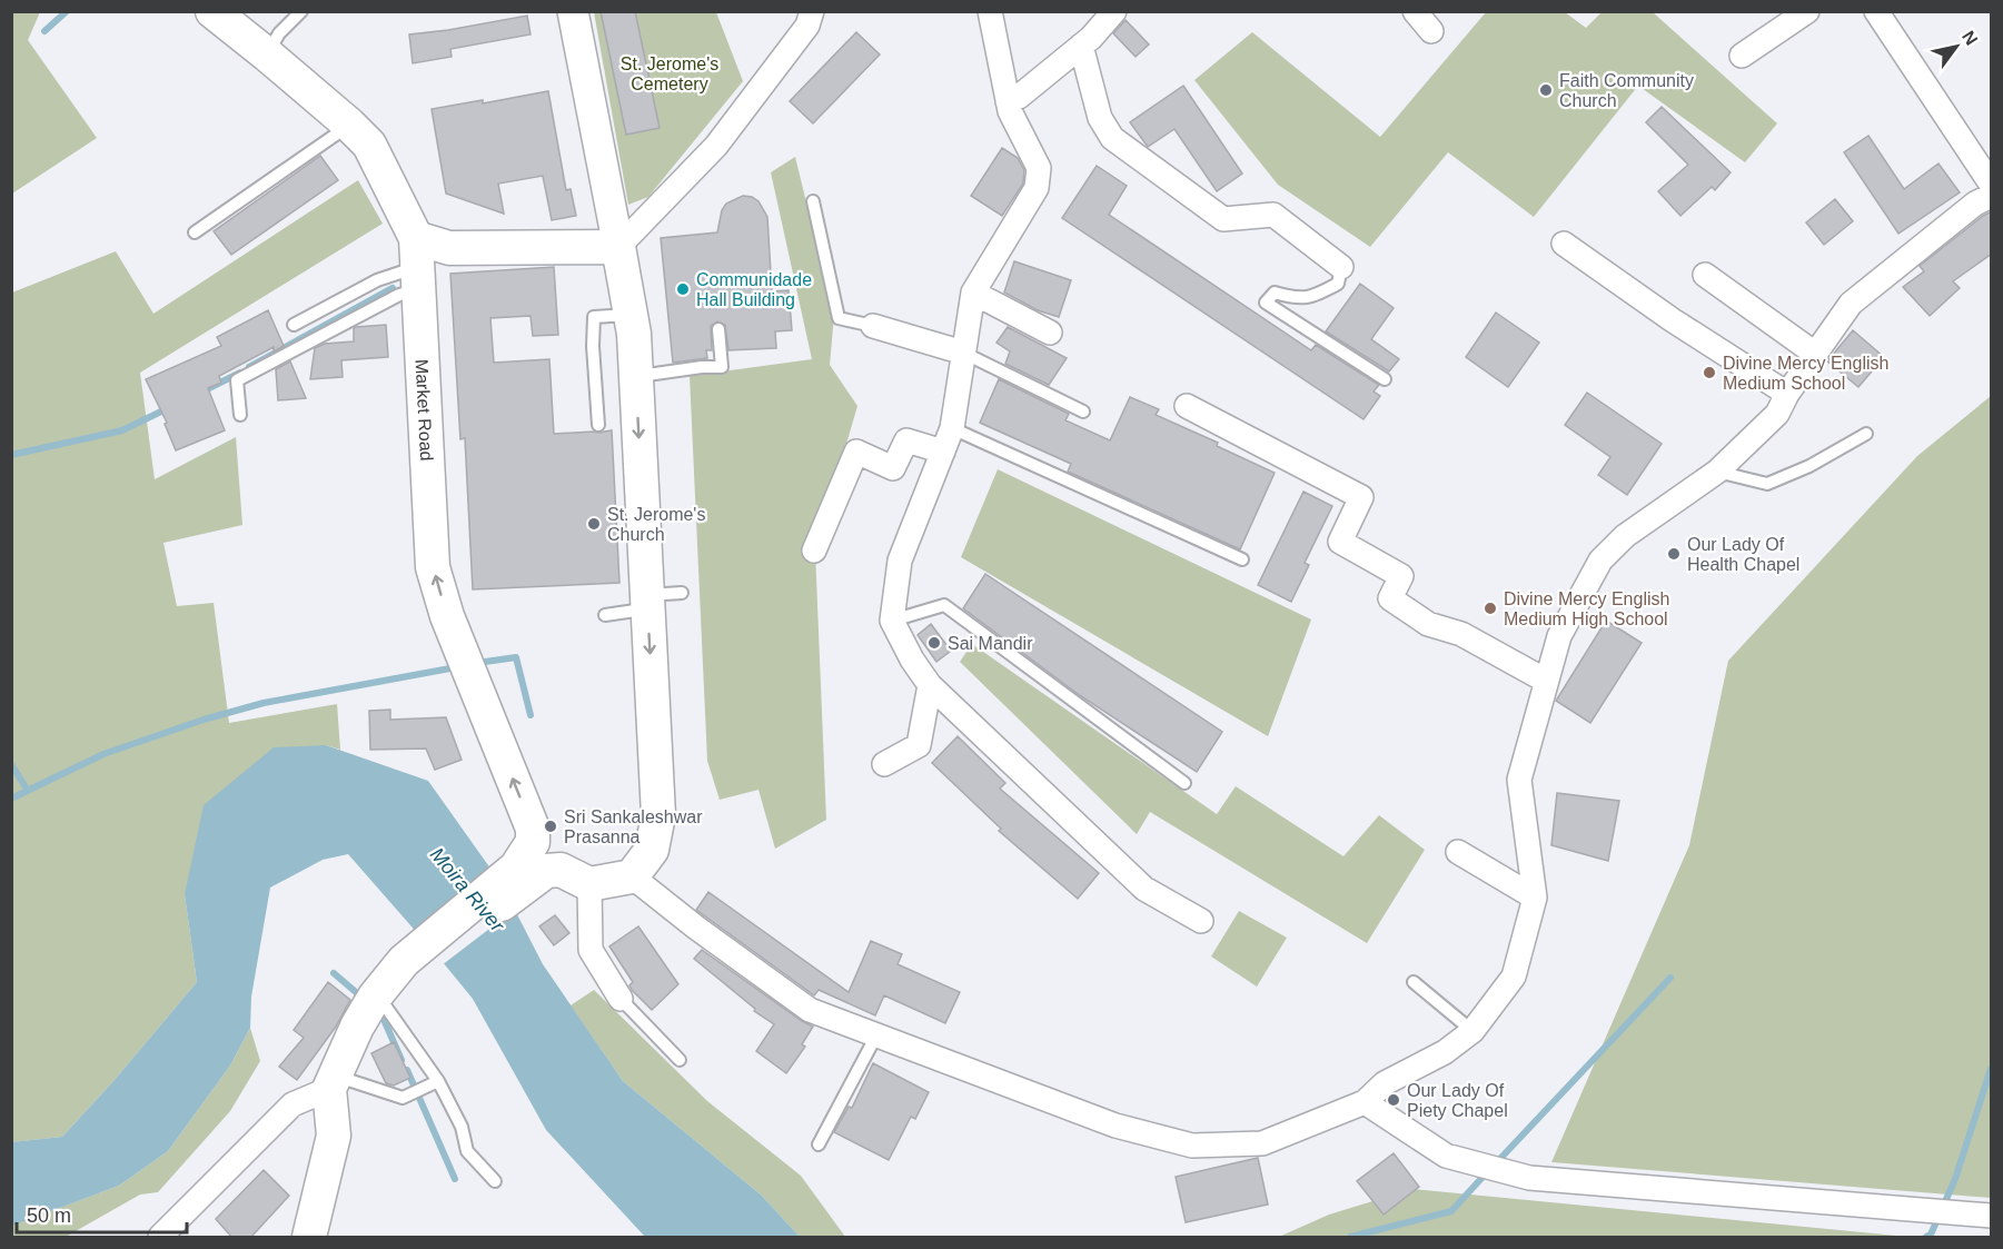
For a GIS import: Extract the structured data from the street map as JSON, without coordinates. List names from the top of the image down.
{
  "streets": {
    "main road": ["Market Road"]
  },
  "water": ["Moira River"],
  "parks": ["St. Jerome's Cemetery"],
  "places": [
    "Faith Community Church",
    "Communidade Hall Building",
    "Divine Mercy English Medium School",
    "St. Jerome's Church",
    "Our Lady Of Health Chapel",
    "Divine Mercy English Medium High School",
    "Sai Mandir",
    "Sri Sankaleshwar Prasanna",
    "Our Lady Of Piety Chapel"
  ],
  "scale_bar": "50 m",
  "north": "top right"
}
